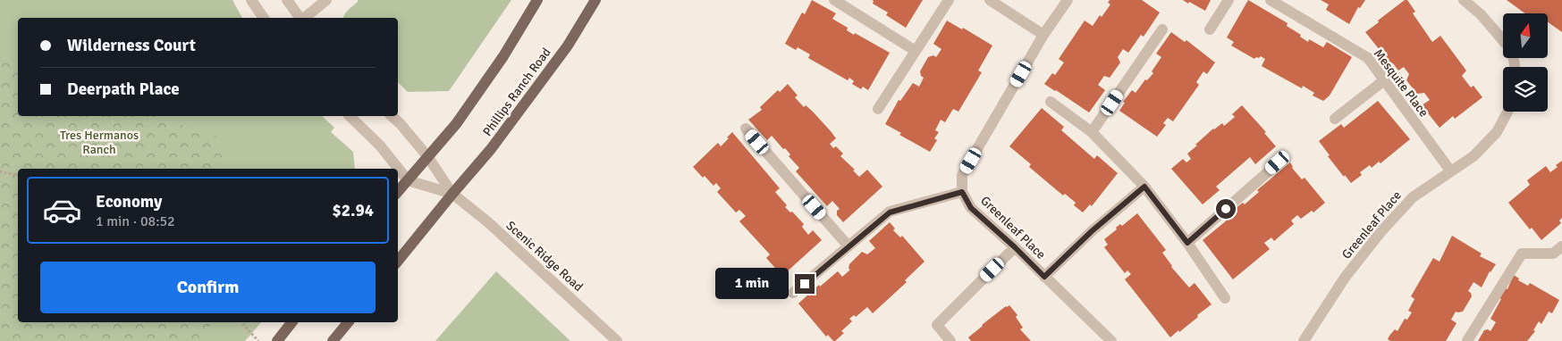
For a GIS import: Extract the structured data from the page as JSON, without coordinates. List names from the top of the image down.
{
  "streets": {
    "main road": ["Phillips Ranch Road"],
    "street": ["Mesquite Place", "Greenleaf Place", "Scenic Ridge Road"]
  },
  "crossings": [
    ["Mesquite Place", "Greenleaf Place"],
    ["Phillips Ranch Road", "Scenic Ridge Road"]
  ],
  "parks": ["Tres Hermanos Ranch"],
  "north": "top",
  "page": {
    "banner": ["Wilderness Court", "Deerpath Place"],
    "list": [
      {
        "name": "Economy",
        "note": "1 min · 08:52",
        "value": "$2.94"
      }
    ],
    "buttons": "Confirm",
    "bubble": "1 min"
  }
}
